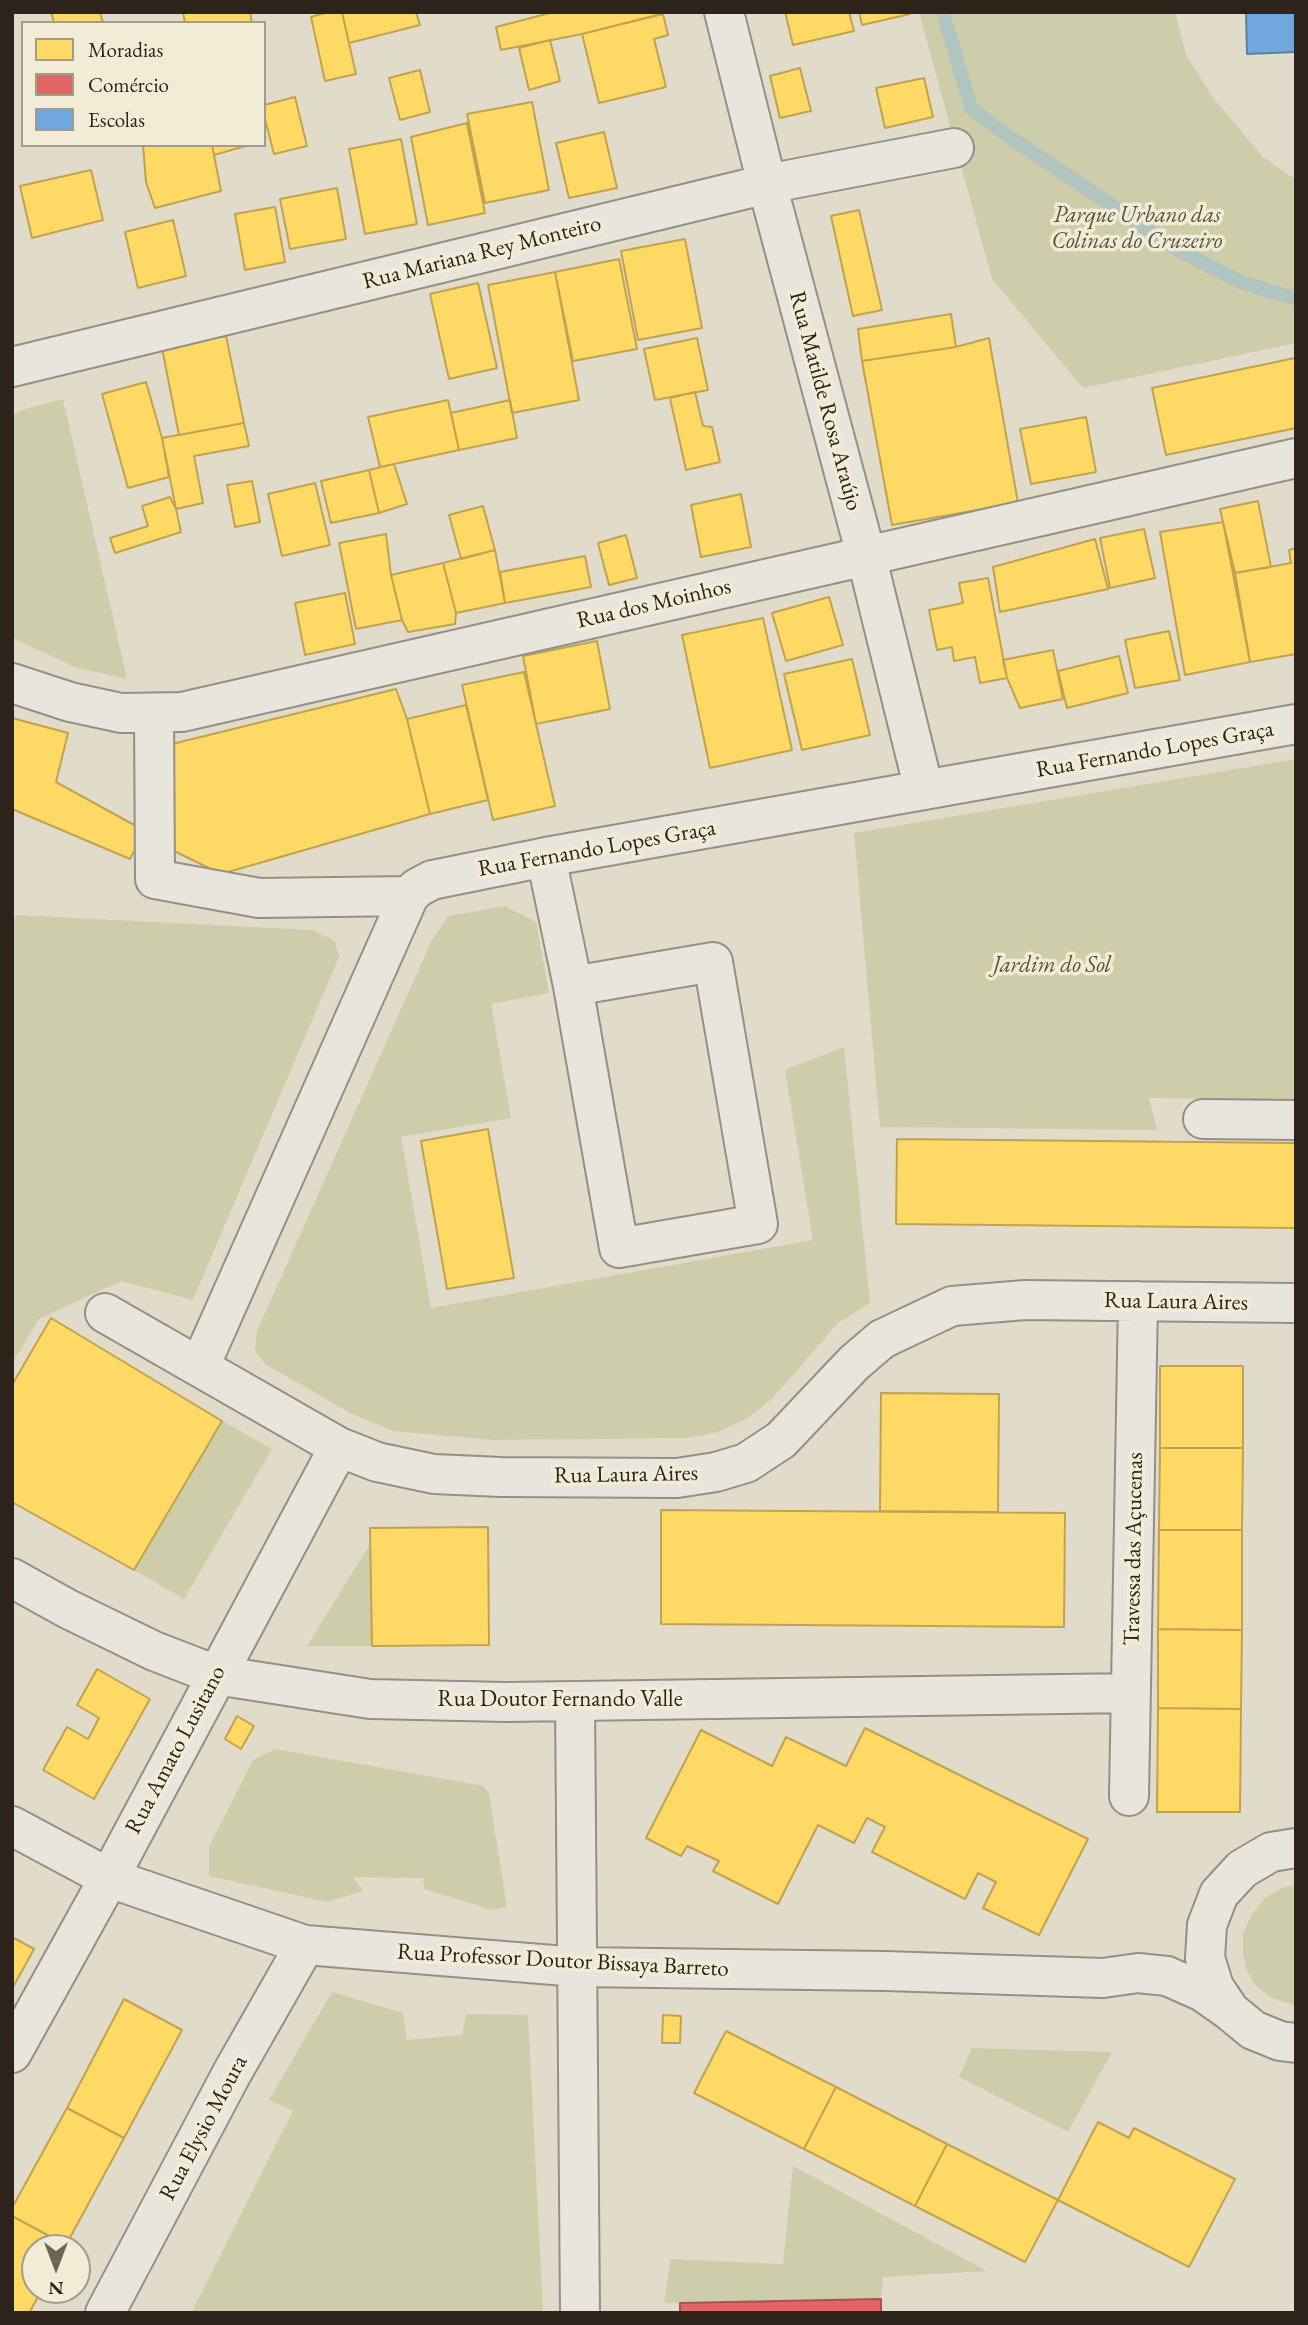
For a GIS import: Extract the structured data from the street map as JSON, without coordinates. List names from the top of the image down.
{
  "streets": {
    "street": [
      "Rua Mariana Rey Monteiro",
      "Rua Matilde Rosa Araújo",
      "Rua dos Moinhos",
      "Rua Fernando Lopes Graça",
      "Rua Laura Aires",
      "Travessa das Açucenas",
      "Rua Doutor Fernando Valle",
      "Rua Amato Lusitano",
      "Rua Professor Doutor Bissaya Barreto",
      "Rua Elysio Moura"
    ]
  },
  "crossings": [
    ["Rua Mariana Rey Monteiro", "Rua Matilde Rosa Araújo"],
    ["Rua Matilde Rosa Araújo", "Rua dos Moinhos"],
    ["Rua Matilde Rosa Araújo", "Rua Fernando Lopes Graça"],
    ["Rua Laura Aires", "Travessa das Açucenas"],
    ["Rua Laura Aires", "Rua Amato Lusitano"],
    ["Travessa das Açucenas", "Rua Doutor Fernando Valle"],
    ["Rua Doutor Fernando Valle", "Rua Amato Lusitano"],
    ["Rua Amato Lusitano", "Rua Professor Doutor Bissaya Barreto"],
    ["Rua Professor Doutor Bissaya Barreto", "Rua Elysio Moura"]
  ],
  "parks": ["Parque Urbano das Colinas do Cruzeiro", "Jardim do Sol"],
  "legend": ["Moradias", "Comércio", "Escolas"],
  "north": "bottom"
}
